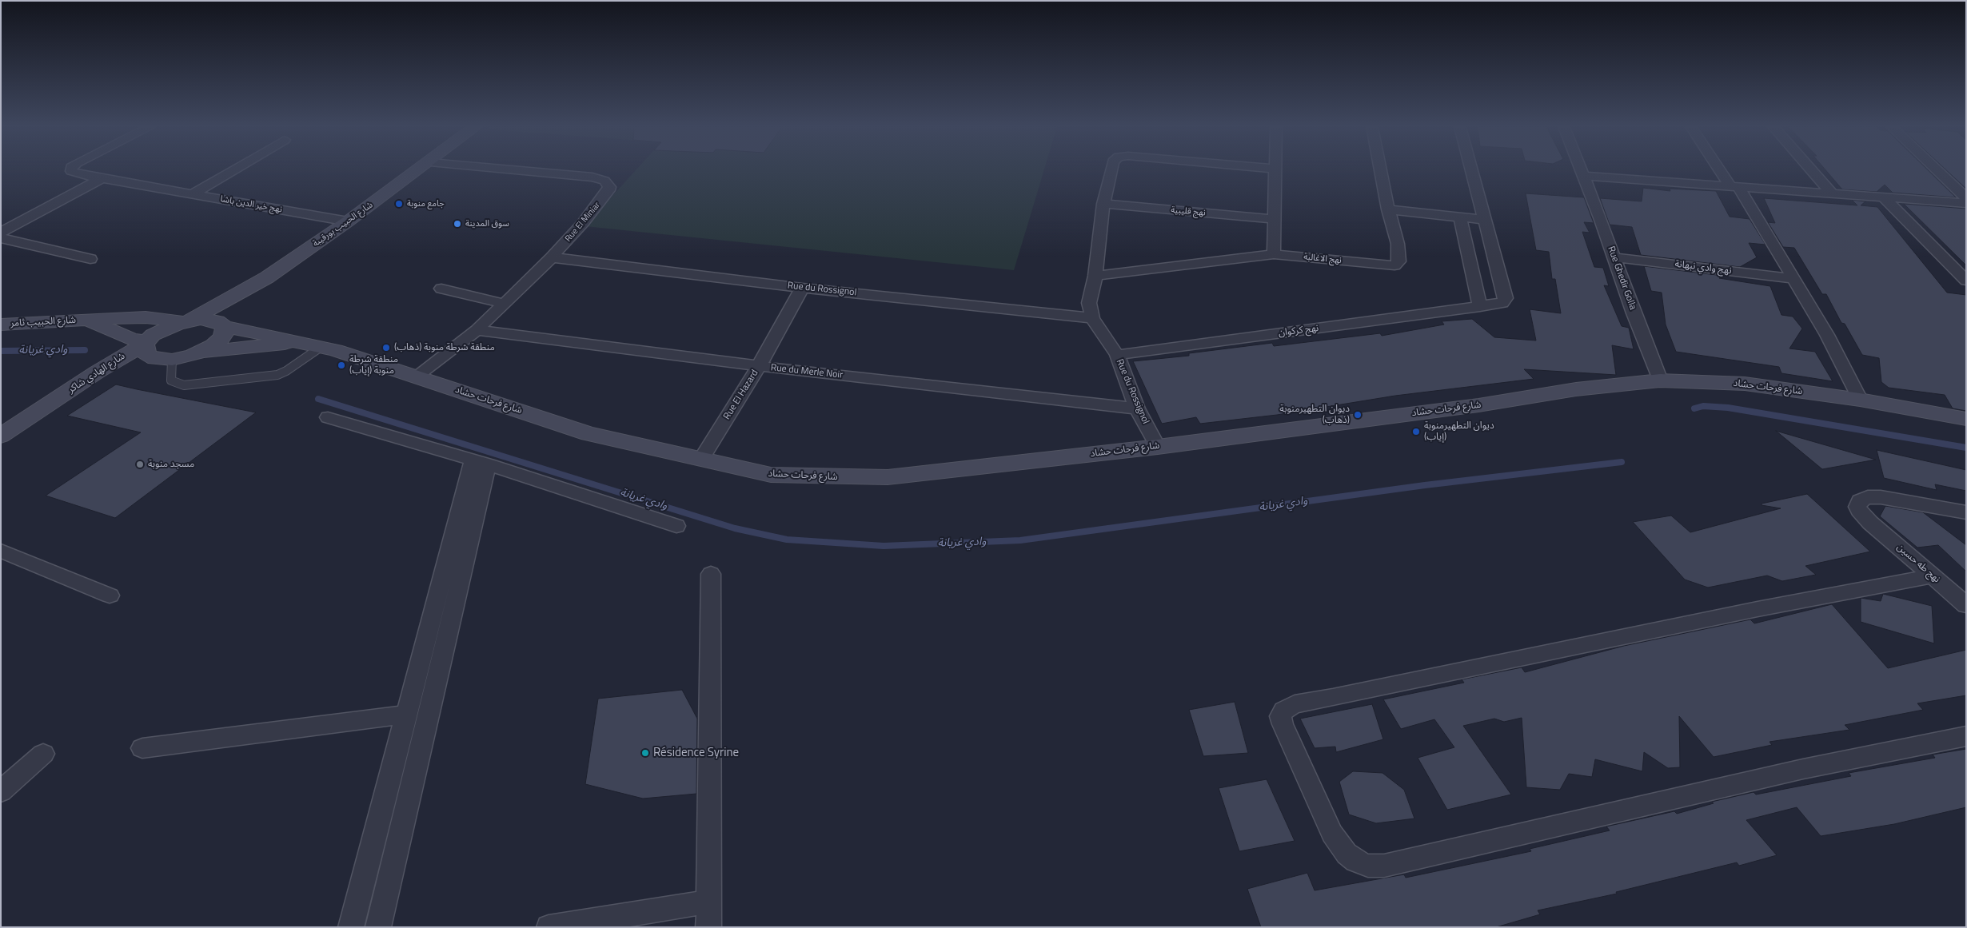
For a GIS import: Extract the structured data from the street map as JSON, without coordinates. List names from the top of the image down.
{
  "streets": {
    "street": [
      "نهج خير الدين باشا",
      "نهج قليبية",
      "Rue El Miniar",
      "شارع الحبيب بورقيبة",
      "نهج الاغالبة",
      "نهج وادي نبهانة",
      "Rue Ghedir Golla",
      "Rue du Rossignol",
      "شارع الحبيب ثامر",
      "نهج كركوان",
      "Rue du Merle Noir",
      "شارع الهادي شاكر",
      "شارع فرحات حشاد",
      "Rue El Hazard",
      "نهج طه حسين"
    ]
  },
  "crossings": [
    ["نهج خير الدين باشا", "شارع الحبيب بورقيبة"],
    ["نهج قليبية", "Rue du Rossignol"],
    ["Rue El Miniar", "Rue du Rossignol"],
    ["Rue El Miniar", "Rue du Merle Noir"],
    ["Rue El Miniar", "شارع فرحات حشاد"],
    ["شارع الحبيب بورقيبة", "شارع الحبيب ثامر"],
    ["شارع الحبيب بورقيبة", "شارع الهادي شاكر"],
    ["شارع الحبيب بورقيبة", "شارع فرحات حشاد"],
    ["نهج الاغالبة", "Rue du Rossignol"],
    ["نهج وادي نبهانة", "Rue Ghedir Golla"],
    ["Rue Ghedir Golla", "شارع فرحات حشاد"],
    ["Rue du Rossignol", "نهج كركوان"],
    ["Rue du Rossignol", "Rue du Merle Noir"],
    ["Rue du Rossignol", "شارع فرحات حشاد"],
    ["Rue du Rossignol", "Rue El Hazard"],
    ["شارع الحبيب ثامر", "شارع الهادي شاكر"],
    ["شارع الحبيب ثامر", "شارع فرحات حشاد"],
    ["Rue du Merle Noir", "Rue El Hazard"],
    ["شارع الهادي شاكر", "شارع فرحات حشاد"],
    ["شارع فرحات حشاد", "Rue El Hazard"]
  ],
  "water": ["وادي غريانة"],
  "places": [
    "جامع منوبة",
    "سوق المدينة",
    "منطقة شرطة منوبة (ذهاب)",
    "منطقة شرطة منوبة (إياب)",
    "ديوان التطهيرمنوبة (ذهاب)",
    "ديوان التطهيرمنوبة (إياب)",
    "مسجد منوبة",
    "Résidence Syrine"
  ]
}
